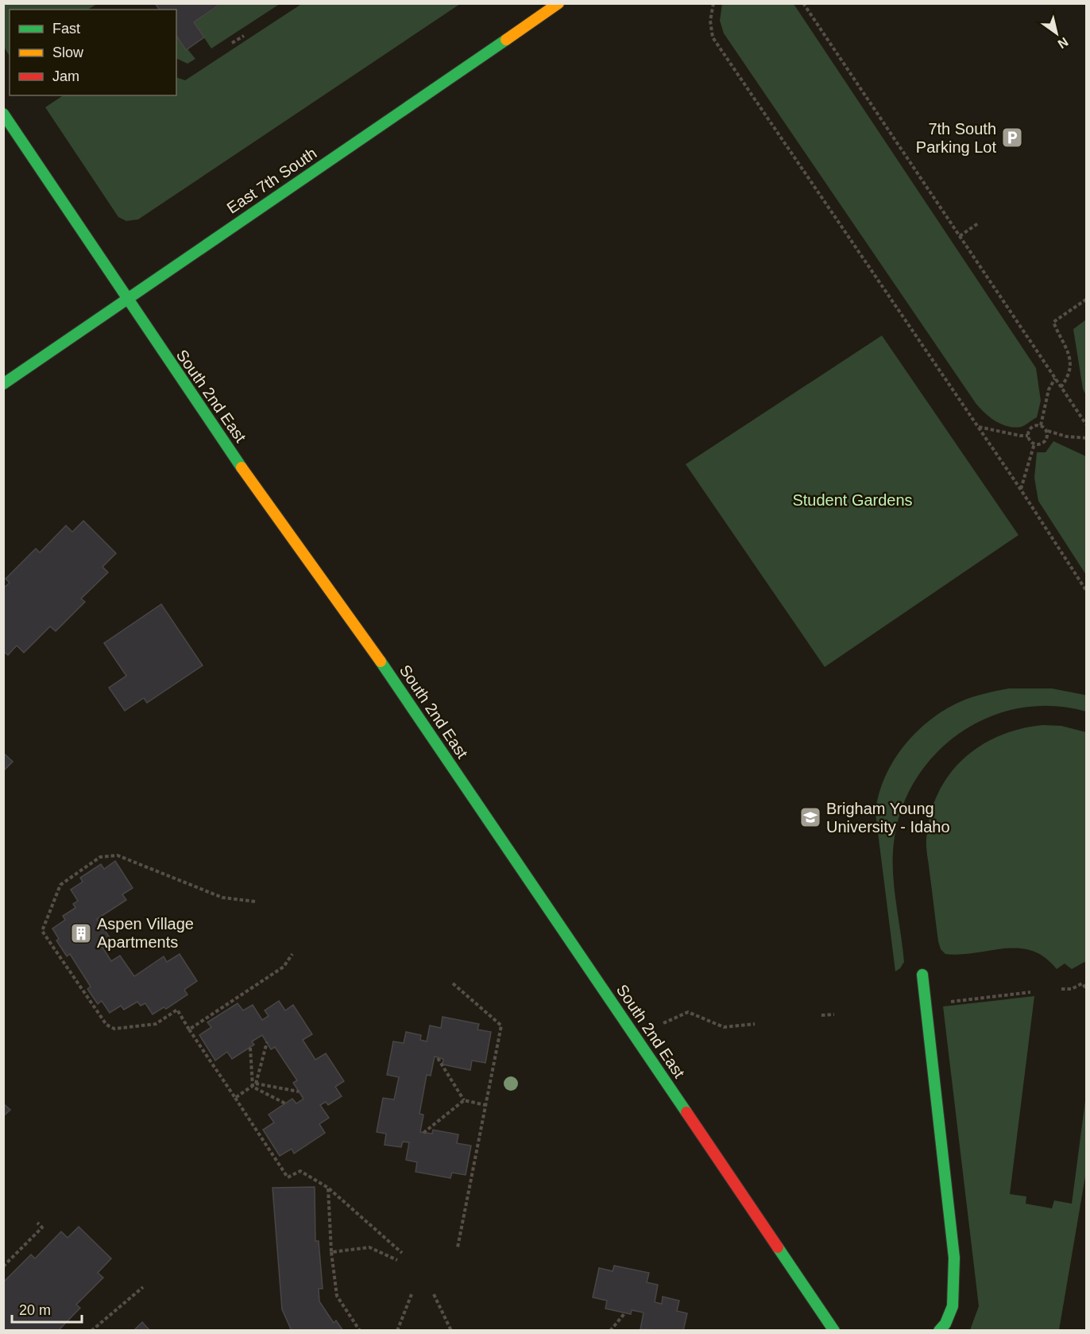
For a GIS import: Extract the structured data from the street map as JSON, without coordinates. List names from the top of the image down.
{
  "streets": {
    "main road": ["East 7th South", "South 2nd East"]
  },
  "crossings": [
    ["East 7th South", "South 2nd East"]
  ],
  "parks": ["Student Gardens"],
  "places": {
    "parking": ["7th South Parking Lot"],
    "school or university": ["Brigham Young University - Idaho"],
    "building": ["Aspen Village Apartments"]
  },
  "legend": ["Fast", "Slow", "Jam"],
  "scale_bar": "20 m",
  "north": "bottom right"
}
